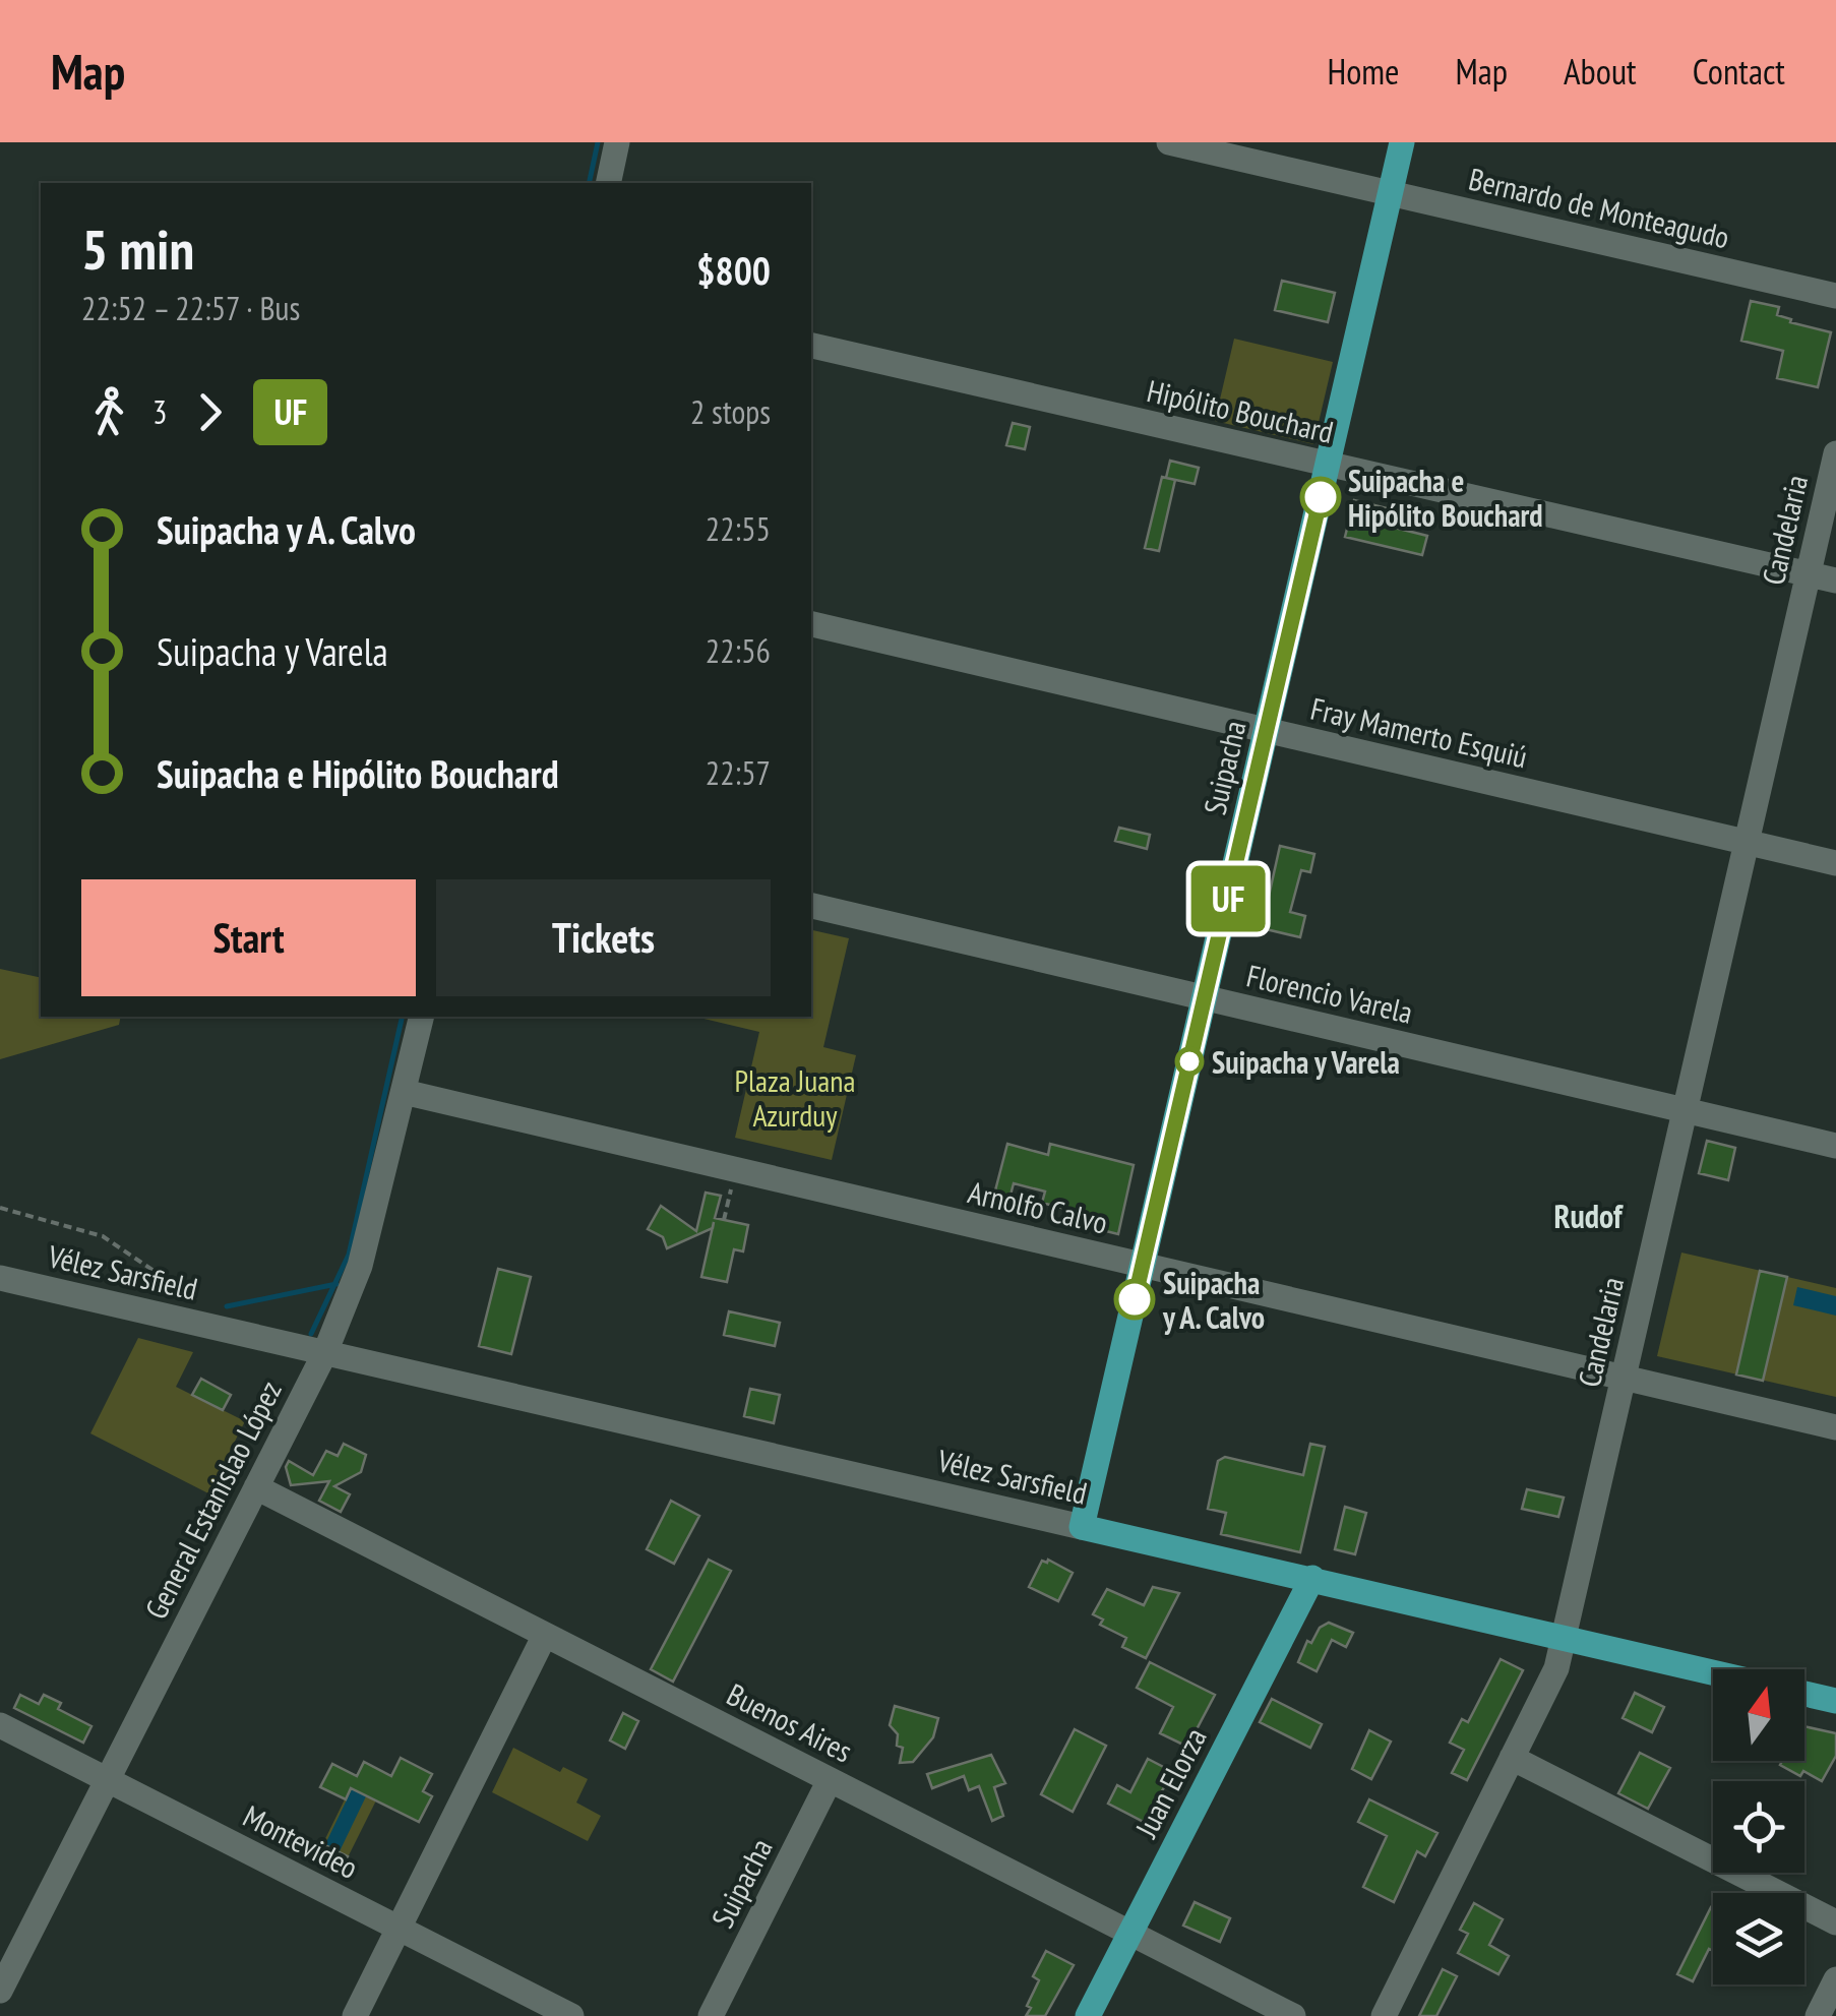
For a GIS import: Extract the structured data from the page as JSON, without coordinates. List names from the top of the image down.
{
  "streets": {
    "main road": ["Suipacha", "Vélez Sarsfield", "Juan Elorza"],
    "street": [
      "Bernardo de Monteagudo",
      "Hipólito Bouchard",
      "Candelaria",
      "Fray Mamerto Esquiú",
      "Florencio Varela",
      "Arnolfo Calvo",
      "General Estanislao López",
      "Buenos Aires",
      "Montevideo"
    ]
  },
  "crossings": [
    ["Bernardo de Monteagudo", "Suipacha"],
    ["Hipólito Bouchard", "Candelaria"],
    ["Hipólito Bouchard", "Suipacha"],
    ["Candelaria", "Fray Mamerto Esquiú"],
    ["Candelaria", "Florencio Varela"],
    ["Candelaria", "Arnolfo Calvo"],
    ["Candelaria", "Vélez Sarsfield"],
    ["Fray Mamerto Esquiú", "Suipacha"],
    ["Suipacha", "Florencio Varela"],
    ["Suipacha", "Arnolfo Calvo"],
    ["Suipacha", "Vélez Sarsfield"],
    ["Suipacha", "Buenos Aires"],
    ["Arnolfo Calvo", "General Estanislao López"],
    ["Vélez Sarsfield", "General Estanislao López"],
    ["Vélez Sarsfield", "Juan Elorza"],
    ["General Estanislao López", "Buenos Aires"],
    ["General Estanislao López", "Montevideo"],
    ["Buenos Aires", "Juan Elorza"]
  ],
  "districts": ["Rudof"],
  "parks": ["Plaza Juana Azurduy"],
  "places": ["Suipacha e Hipólito Bouchard", "Suipacha y Varela", "Suipacha y A. Calvo"],
  "lines": ["bus line UF"],
  "north": "top",
  "page": {
    "header": "Map",
    "nav": [
      "Home",
      "Map",
      "About",
      "Contact"
    ],
    "on_map": "UF",
    "heading": ["5 min", "22:52 – 22:57 · Bus", "$800"],
    "legs": ["3", "UF", "2 stops"],
    "list": [
      {
        "name": "Suipacha y A. Calvo",
        "value": "22:55"
      },
      {
        "name": "Suipacha y Varela",
        "value": "22:56"
      },
      {
        "name": "Suipacha e Hipólito Bouchard",
        "value": "22:57"
      }
    ],
    "buttons": ["Start", "Tickets"]
  }
}
